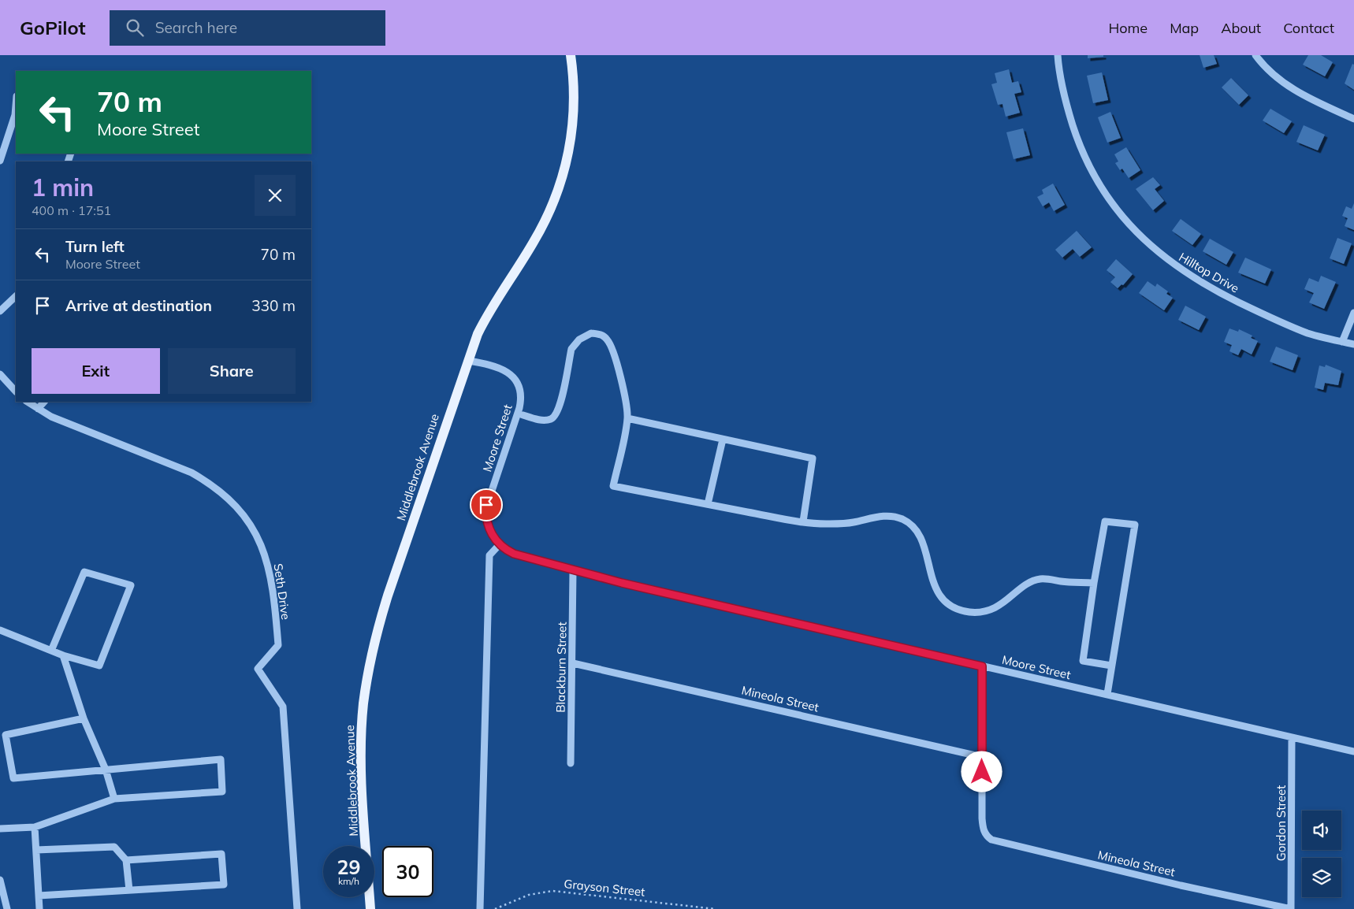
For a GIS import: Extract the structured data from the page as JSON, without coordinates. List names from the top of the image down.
{
  "streets": {
    "main road": ["Middlebrook Avenue"],
    "street": [
      "Hilltop Drive",
      "Moore Street",
      "Seth Drive",
      "Blackburn Street",
      "Mineola Street",
      "Gordon Street"
    ],
    "path": ["Grayson Street"]
  },
  "crossings": [
    ["Moore Street", "Middlebrook Avenue"],
    ["Moore Street", "Blackburn Street"],
    ["Moore Street", "Gordon Street"],
    ["Blackburn Street", "Mineola Street"],
    ["Mineola Street", "Gordon Street"]
  ],
  "page": {
    "header": "GoPilot",
    "search": "Search here",
    "nav": [
      "Home",
      "Map",
      "About",
      "Contact"
    ],
    "turn": ["70 m", "Moore Street"],
    "heading": ["1 min", "400 m · 17:51"],
    "list": [
      {
        "name": "Turn left",
        "note": "Moore Street",
        "value": "70 m"
      },
      {
        "name": "Arrive at destination",
        "value": "330 m"
      }
    ],
    "buttons": ["Exit", "Share"],
    "speed": "29 km/h",
    "limit": "30"
  }
}
